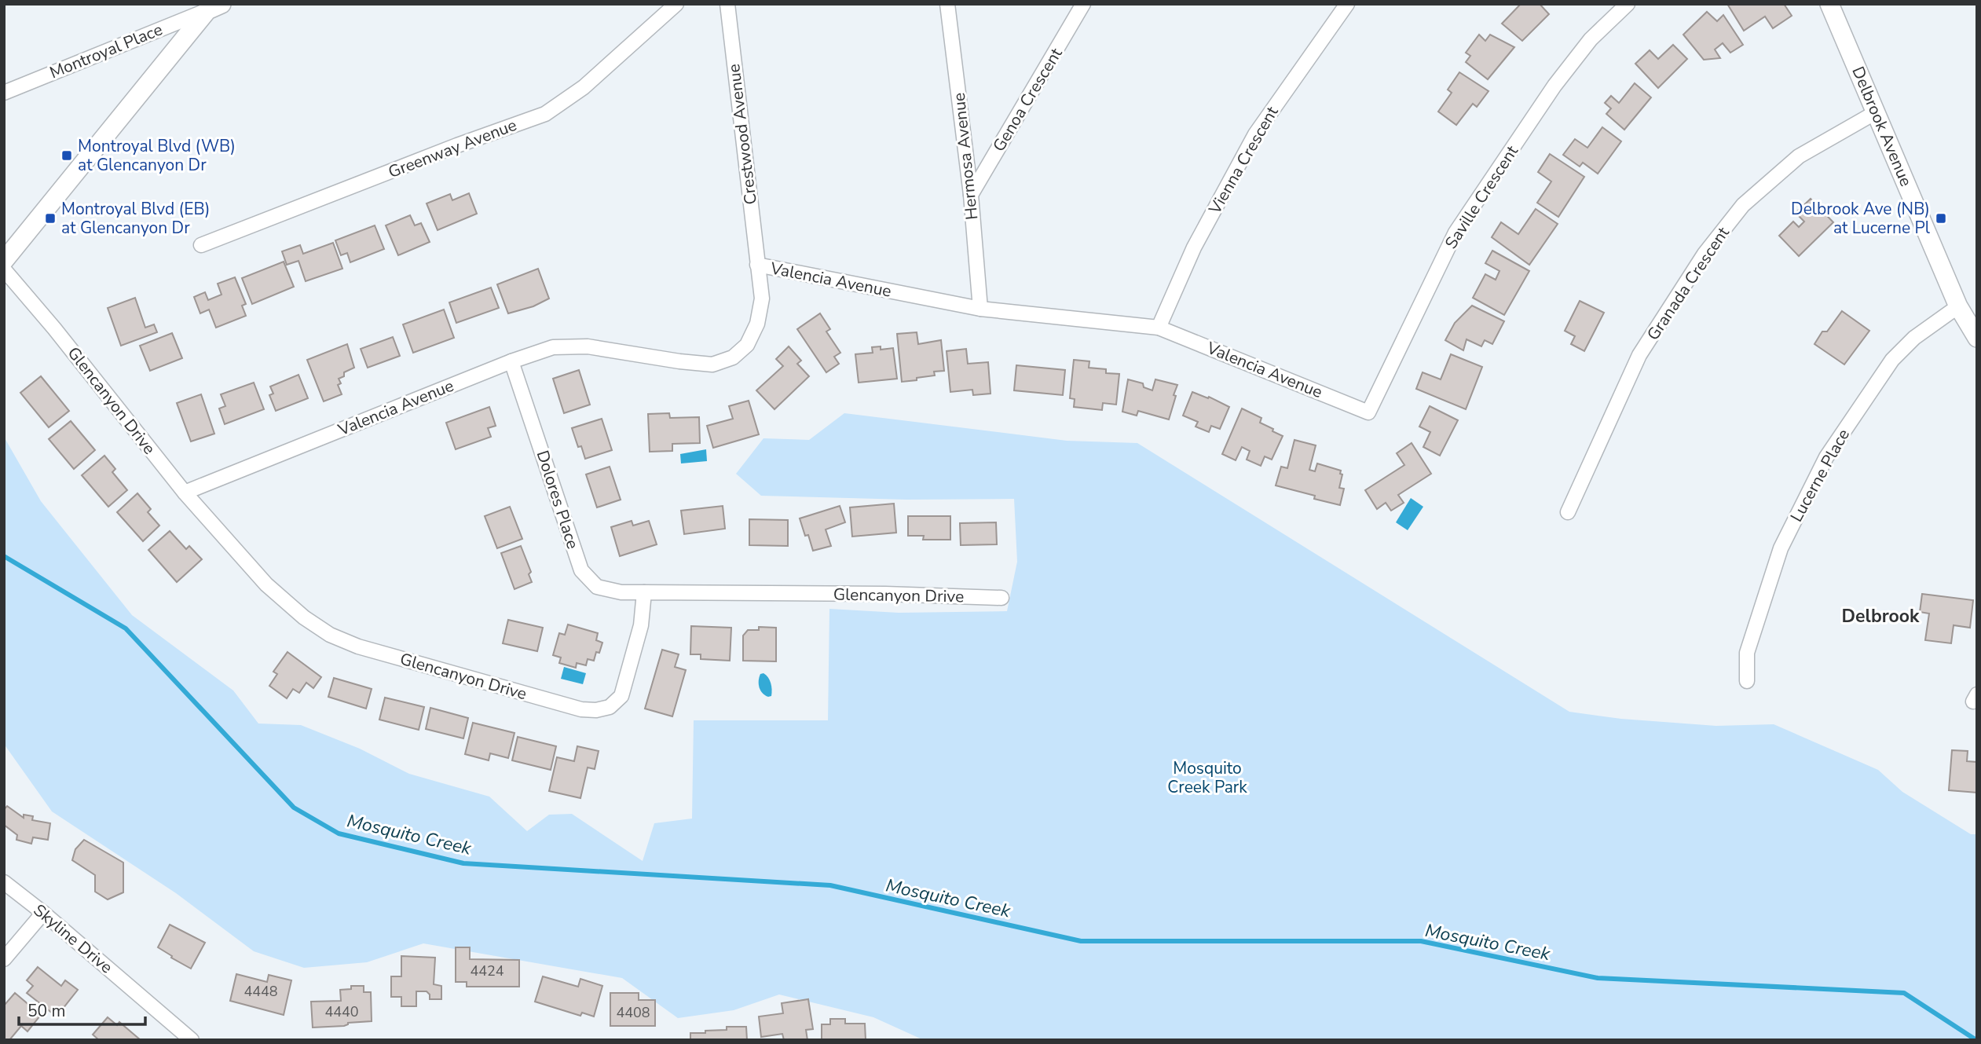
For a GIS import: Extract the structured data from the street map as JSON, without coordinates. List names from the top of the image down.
{
  "streets": {
    "street": [
      "Montroyal Place",
      "Genoa Crescent",
      "Delbrook Avenue",
      "Crestwood Avenue",
      "Greenway Avenue",
      "Hermosa Avenue",
      "Vienna Crescent",
      "Saville Crescent",
      "Valencia Avenue",
      "Granada Crescent",
      "Glencanyon Drive",
      "Lucerne Place",
      "Dolores Place",
      "Skyline Drive"
    ]
  },
  "crossings": [
    ["Genoa Crescent", "Hermosa Avenue"],
    ["Delbrook Avenue", "Granada Crescent"],
    ["Delbrook Avenue", "Lucerne Place"],
    ["Crestwood Avenue", "Valencia Avenue"],
    ["Hermosa Avenue", "Valencia Avenue"],
    ["Vienna Crescent", "Valencia Avenue"],
    ["Saville Crescent", "Valencia Avenue"],
    ["Valencia Avenue", "Glencanyon Drive"],
    ["Valencia Avenue", "Dolores Place"],
    ["Glencanyon Drive", "Dolores Place"]
  ],
  "districts": ["Delbrook"],
  "water": ["Mosquito Creek"],
  "parks": ["Mosquito Creek Park"],
  "places": {
    "transit": ["Montroyal Blvd (WB) at Glencanyon Dr", "Montroyal Blvd (EB) at Glencanyon Dr", "Delbrook Ave (NB) at Lucerne Pl"]
  },
  "house_numbers": [
    "4424",
    "4448",
    "4440",
    "4408"
  ],
  "scale_bar": "50 m"
}
